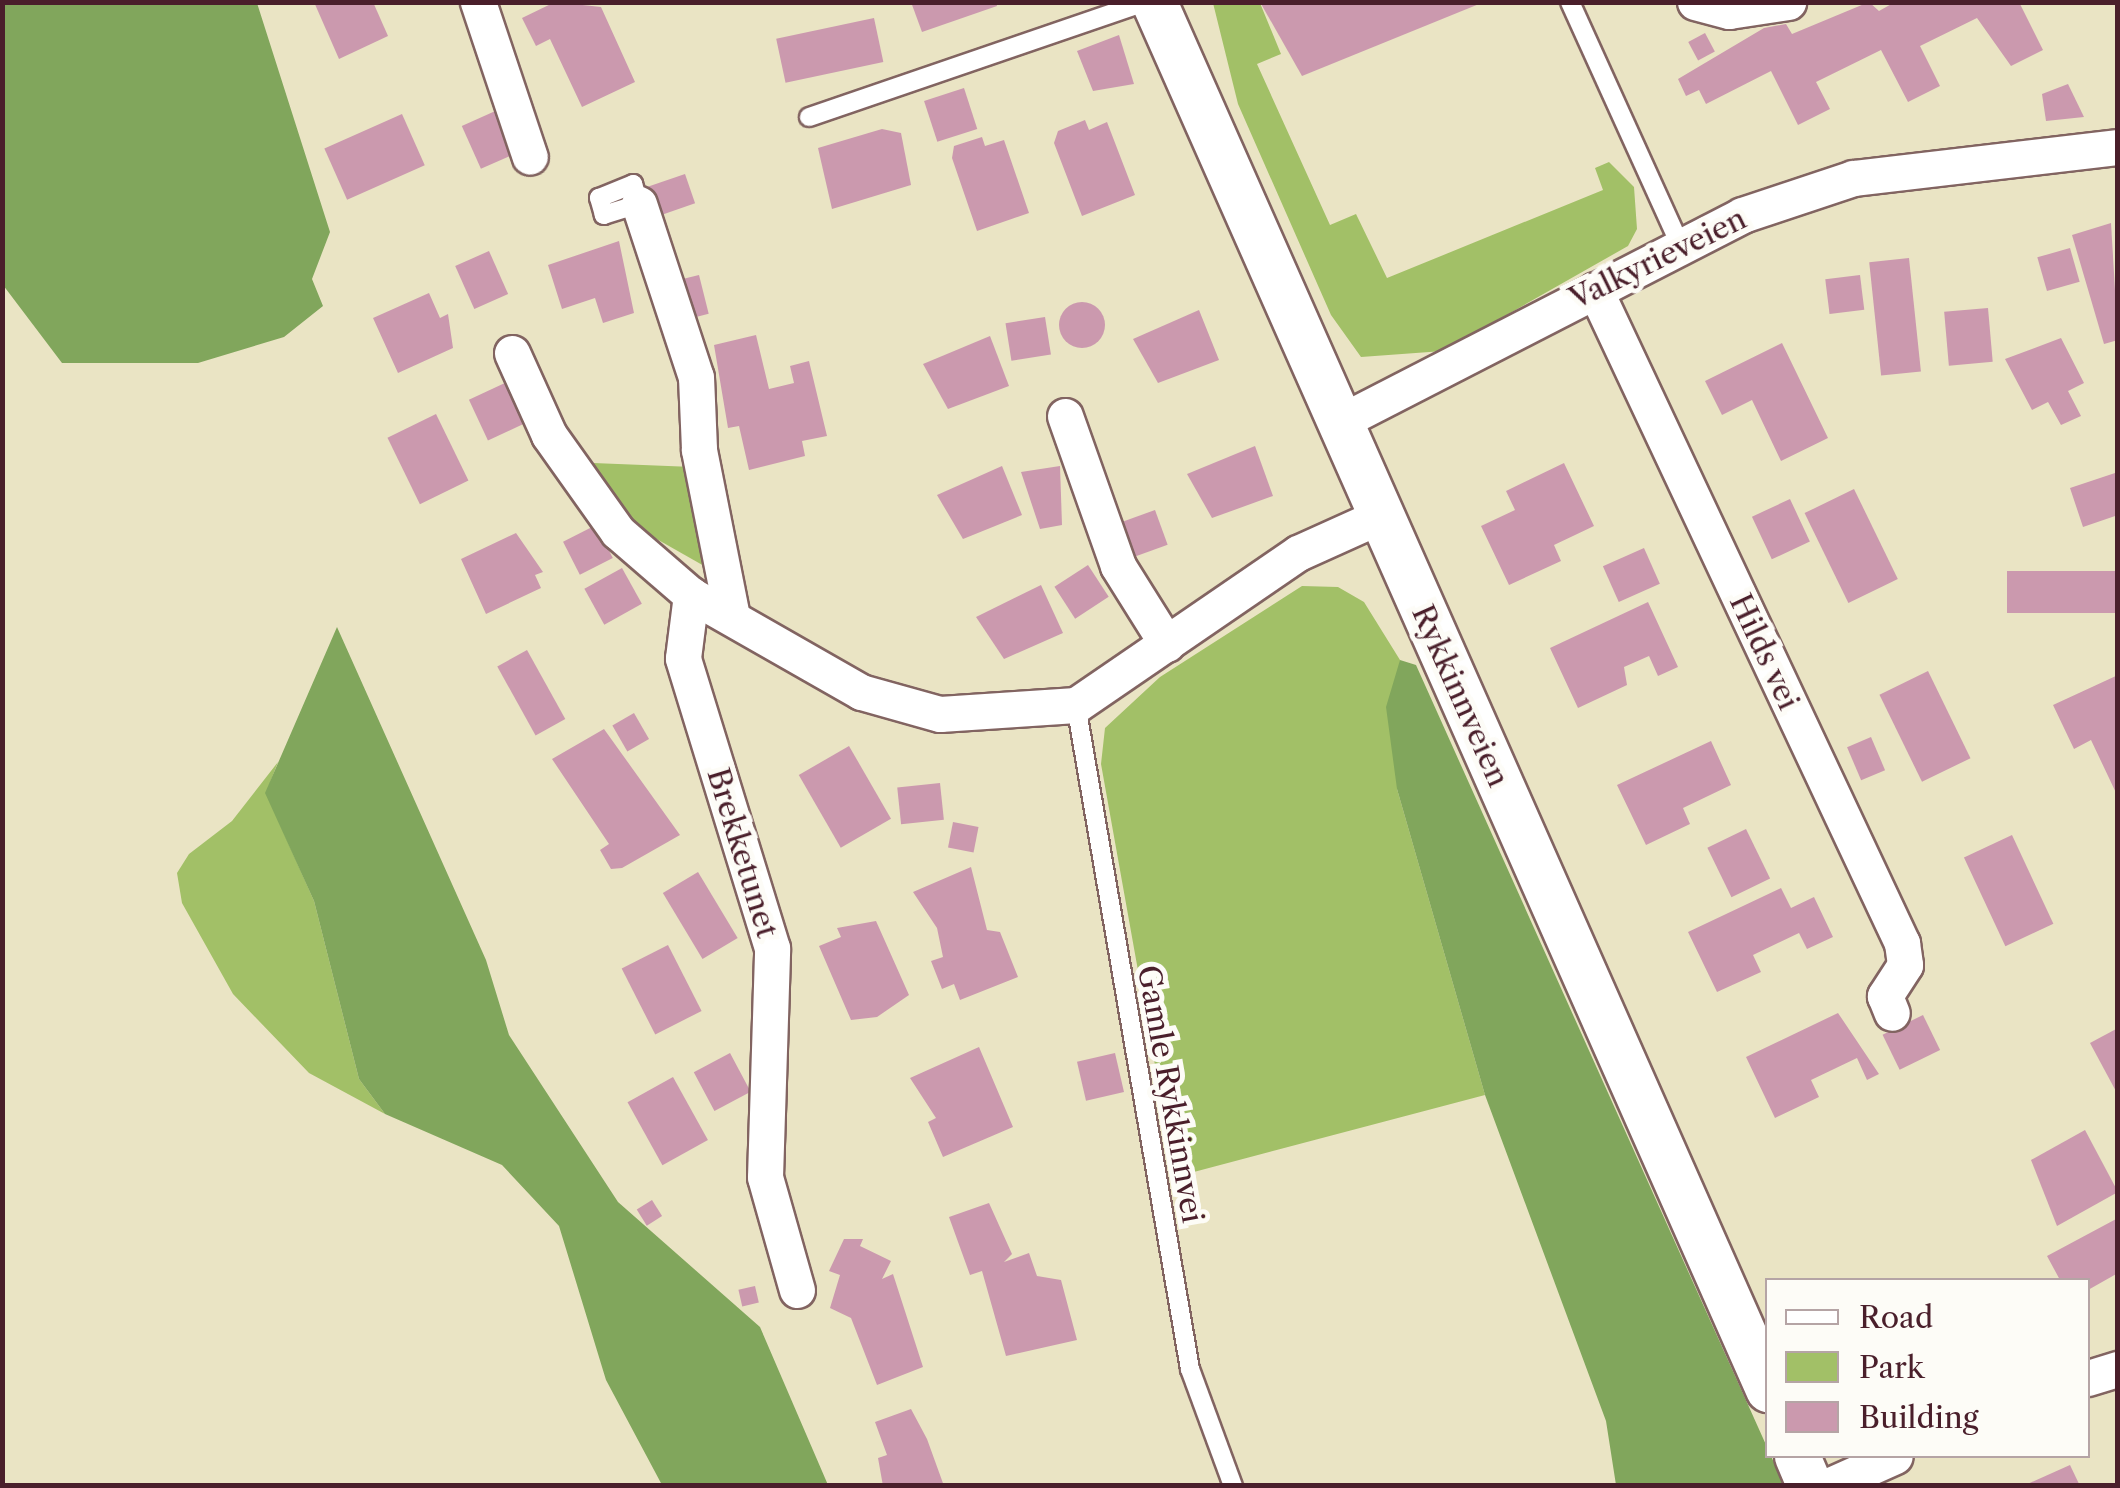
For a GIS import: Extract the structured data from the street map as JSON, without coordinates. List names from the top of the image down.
{
  "streets": {
    "street": [
      "Valkyrieveien",
      "Hilds vei",
      "Rykkinnveien",
      "Brekketunet"
    ],
    "lane": ["Gamle Rykkinnvei"]
  },
  "crossings": [
    ["Valkyrieveien", "Hilds vei"],
    ["Valkyrieveien", "Rykkinnveien"]
  ],
  "legend": ["Road", "Park", "Building"]
}
